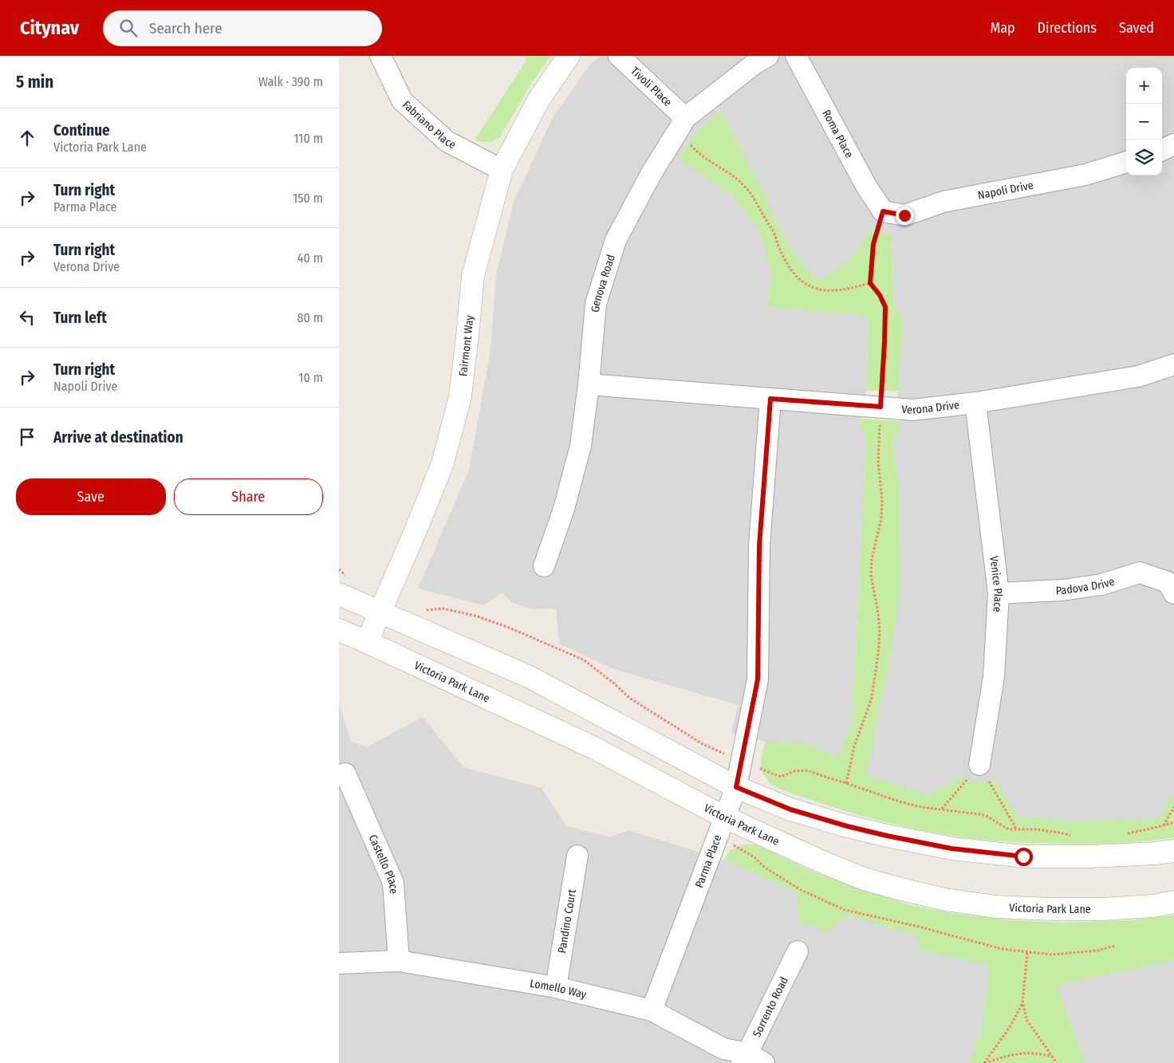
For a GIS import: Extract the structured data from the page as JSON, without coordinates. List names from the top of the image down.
{
  "streets": {
    "street": [
      "Tivoli Place",
      "Fabriano Place",
      "Roma Place",
      "Napoli Drive",
      "Genova Road",
      "Fairmont Way",
      "Verona Drive",
      "Venice Place",
      "Padova Drive",
      "Victoria Park Lane",
      "Parma Place",
      "Castello Place",
      "Pandino Court",
      "Lomello Way",
      "Sorrento Road"
    ]
  },
  "crossings": [
    ["Tivoli Place", "Genova Road"],
    ["Fabriano Place", "Fairmont Way"],
    ["Roma Place", "Napoli Drive"],
    ["Genova Road", "Verona Drive"],
    ["Fairmont Way", "Victoria Park Lane"],
    ["Verona Drive", "Venice Place"],
    ["Verona Drive", "Parma Place"],
    ["Venice Place", "Padova Drive"],
    ["Victoria Park Lane", "Parma Place"],
    ["Parma Place", "Lomello Way"],
    ["Castello Place", "Lomello Way"],
    ["Pandino Court", "Lomello Way"],
    ["Lomello Way", "Sorrento Road"]
  ],
  "page": {
    "header": "Citynav",
    "search": "Search here",
    "nav": ["Map", "Directions", "Saved"],
    "heading": ["5 min", "Walk · 390 m"],
    "map_buttons": ["+", "−"],
    "list": [
      ["Continue", "Victoria Park Lane", "110 m"],
      ["Turn right", "Parma Place", "150 m"],
      ["Turn right", "Verona Drive", "40 m"],
      ["Turn left", "80 m"],
      ["Turn right", "Napoli Drive", "10 m"],
      "Arrive at destination"
    ],
    "buttons": ["Save", "Share"]
  }
}
